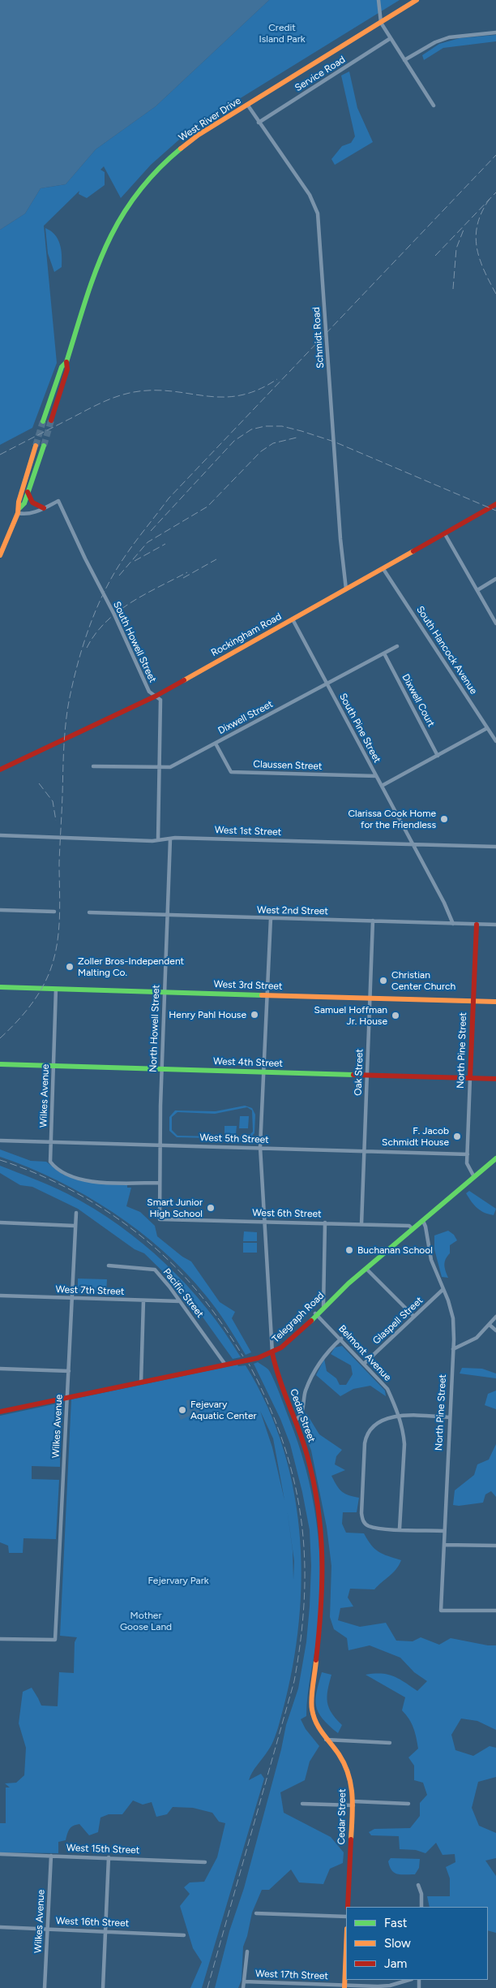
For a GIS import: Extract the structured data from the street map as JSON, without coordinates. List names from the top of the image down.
{
  "streets": {
    "street": [
      "Service Road",
      "West River Drive",
      "Schmidt Road",
      "Rockingham Road",
      "South Howell Street",
      "South Hancock Avenue",
      "Dixwell Court",
      "Dixwell Street",
      "South Pine Street",
      "Claussen Street",
      "West 1st Street",
      "West 2nd Street",
      "West 3rd Street",
      "North Howell Street",
      "North Pine Street",
      "West 4th Street",
      "Oak Street",
      "Wilkes Avenue",
      "West 5th Street",
      "West 6th Street",
      "West 7th Street",
      "Pacific Street",
      "Telegraph Road",
      "Glaspell Street",
      "Belmont Avenue",
      "Cedar Street",
      "West 15th Street",
      "West 16th Street",
      "West 17th Street"
    ]
  },
  "crossings": [
    ["Service Road", "Schmidt Road"],
    ["West River Drive", "Schmidt Road"],
    ["Schmidt Road", "Rockingham Road"],
    ["Rockingham Road", "South Howell Street"],
    ["Rockingham Road", "South Hancock Avenue"],
    ["Rockingham Road", "South Pine Street"],
    ["South Howell Street", "Dixwell Street"],
    ["South Howell Street", "West 1st Street"],
    ["Dixwell Court", "Dixwell Street"],
    ["Dixwell Street", "South Pine Street"],
    ["Dixwell Street", "Claussen Street"],
    ["South Pine Street", "Claussen Street"],
    ["South Pine Street", "West 1st Street"],
    ["West 1st Street", "North Howell Street"],
    ["West 2nd Street", "North Howell Street"],
    ["West 2nd Street", "North Pine Street"],
    ["West 2nd Street", "Oak Street"],
    ["West 2nd Street", "Cedar Street"],
    ["West 3rd Street", "North Howell Street"],
    ["West 3rd Street", "North Pine Street"],
    ["West 3rd Street", "Oak Street"],
    ["West 3rd Street", "Wilkes Avenue"],
    ["West 3rd Street", "Cedar Street"],
    ["North Howell Street", "West 4th Street"],
    ["North Howell Street", "Wilkes Avenue"],
    ["North Howell Street", "West 5th Street"],
    ["North Howell Street", "West 6th Street"],
    ["North Pine Street", "West 4th Street"],
    ["North Pine Street", "West 5th Street"],
    ["North Pine Street", "Telegraph Road"],
    ["North Pine Street", "Glaspell Street"],
    ["West 4th Street", "Oak Street"],
    ["West 4th Street", "Wilkes Avenue"],
    ["West 4th Street", "Cedar Street"],
    ["Oak Street", "West 5th Street"],
    ["Oak Street", "West 6th Street"],
    ["Wilkes Avenue", "West 5th Street"],
    ["Wilkes Avenue", "West 7th Street"],
    ["Wilkes Avenue", "Telegraph Road"],
    ["Wilkes Avenue", "West 15th Street"],
    ["Wilkes Avenue", "West 16th Street"],
    ["West 5th Street", "Cedar Street"],
    ["West 6th Street", "Telegraph Road"],
    ["West 6th Street", "Cedar Street"],
    ["West 7th Street", "Pacific Street"],
    ["Pacific Street", "Telegraph Road"],
    ["Telegraph Road", "Belmont Avenue"],
    ["Telegraph Road", "Cedar Street"],
    ["Glaspell Street", "Belmont Avenue"]
  ],
  "parks": ["Credit Island Park", "Fejervary Park", "Mother Goose Land"],
  "places": [
    "Clarissa Cook Home for the Friendless",
    "Zoller Bros-Independent Malting Co.",
    "Christian Center Church",
    "Henry Pahl House",
    "Samuel Hoffman Jr. House",
    "F. Jacob Schmidt House",
    "Smart Junior High School",
    "Buchanan School",
    "Fejevary Aquatic Center"
  ],
  "legend": ["Fast", "Slow", "Jam"]
}
